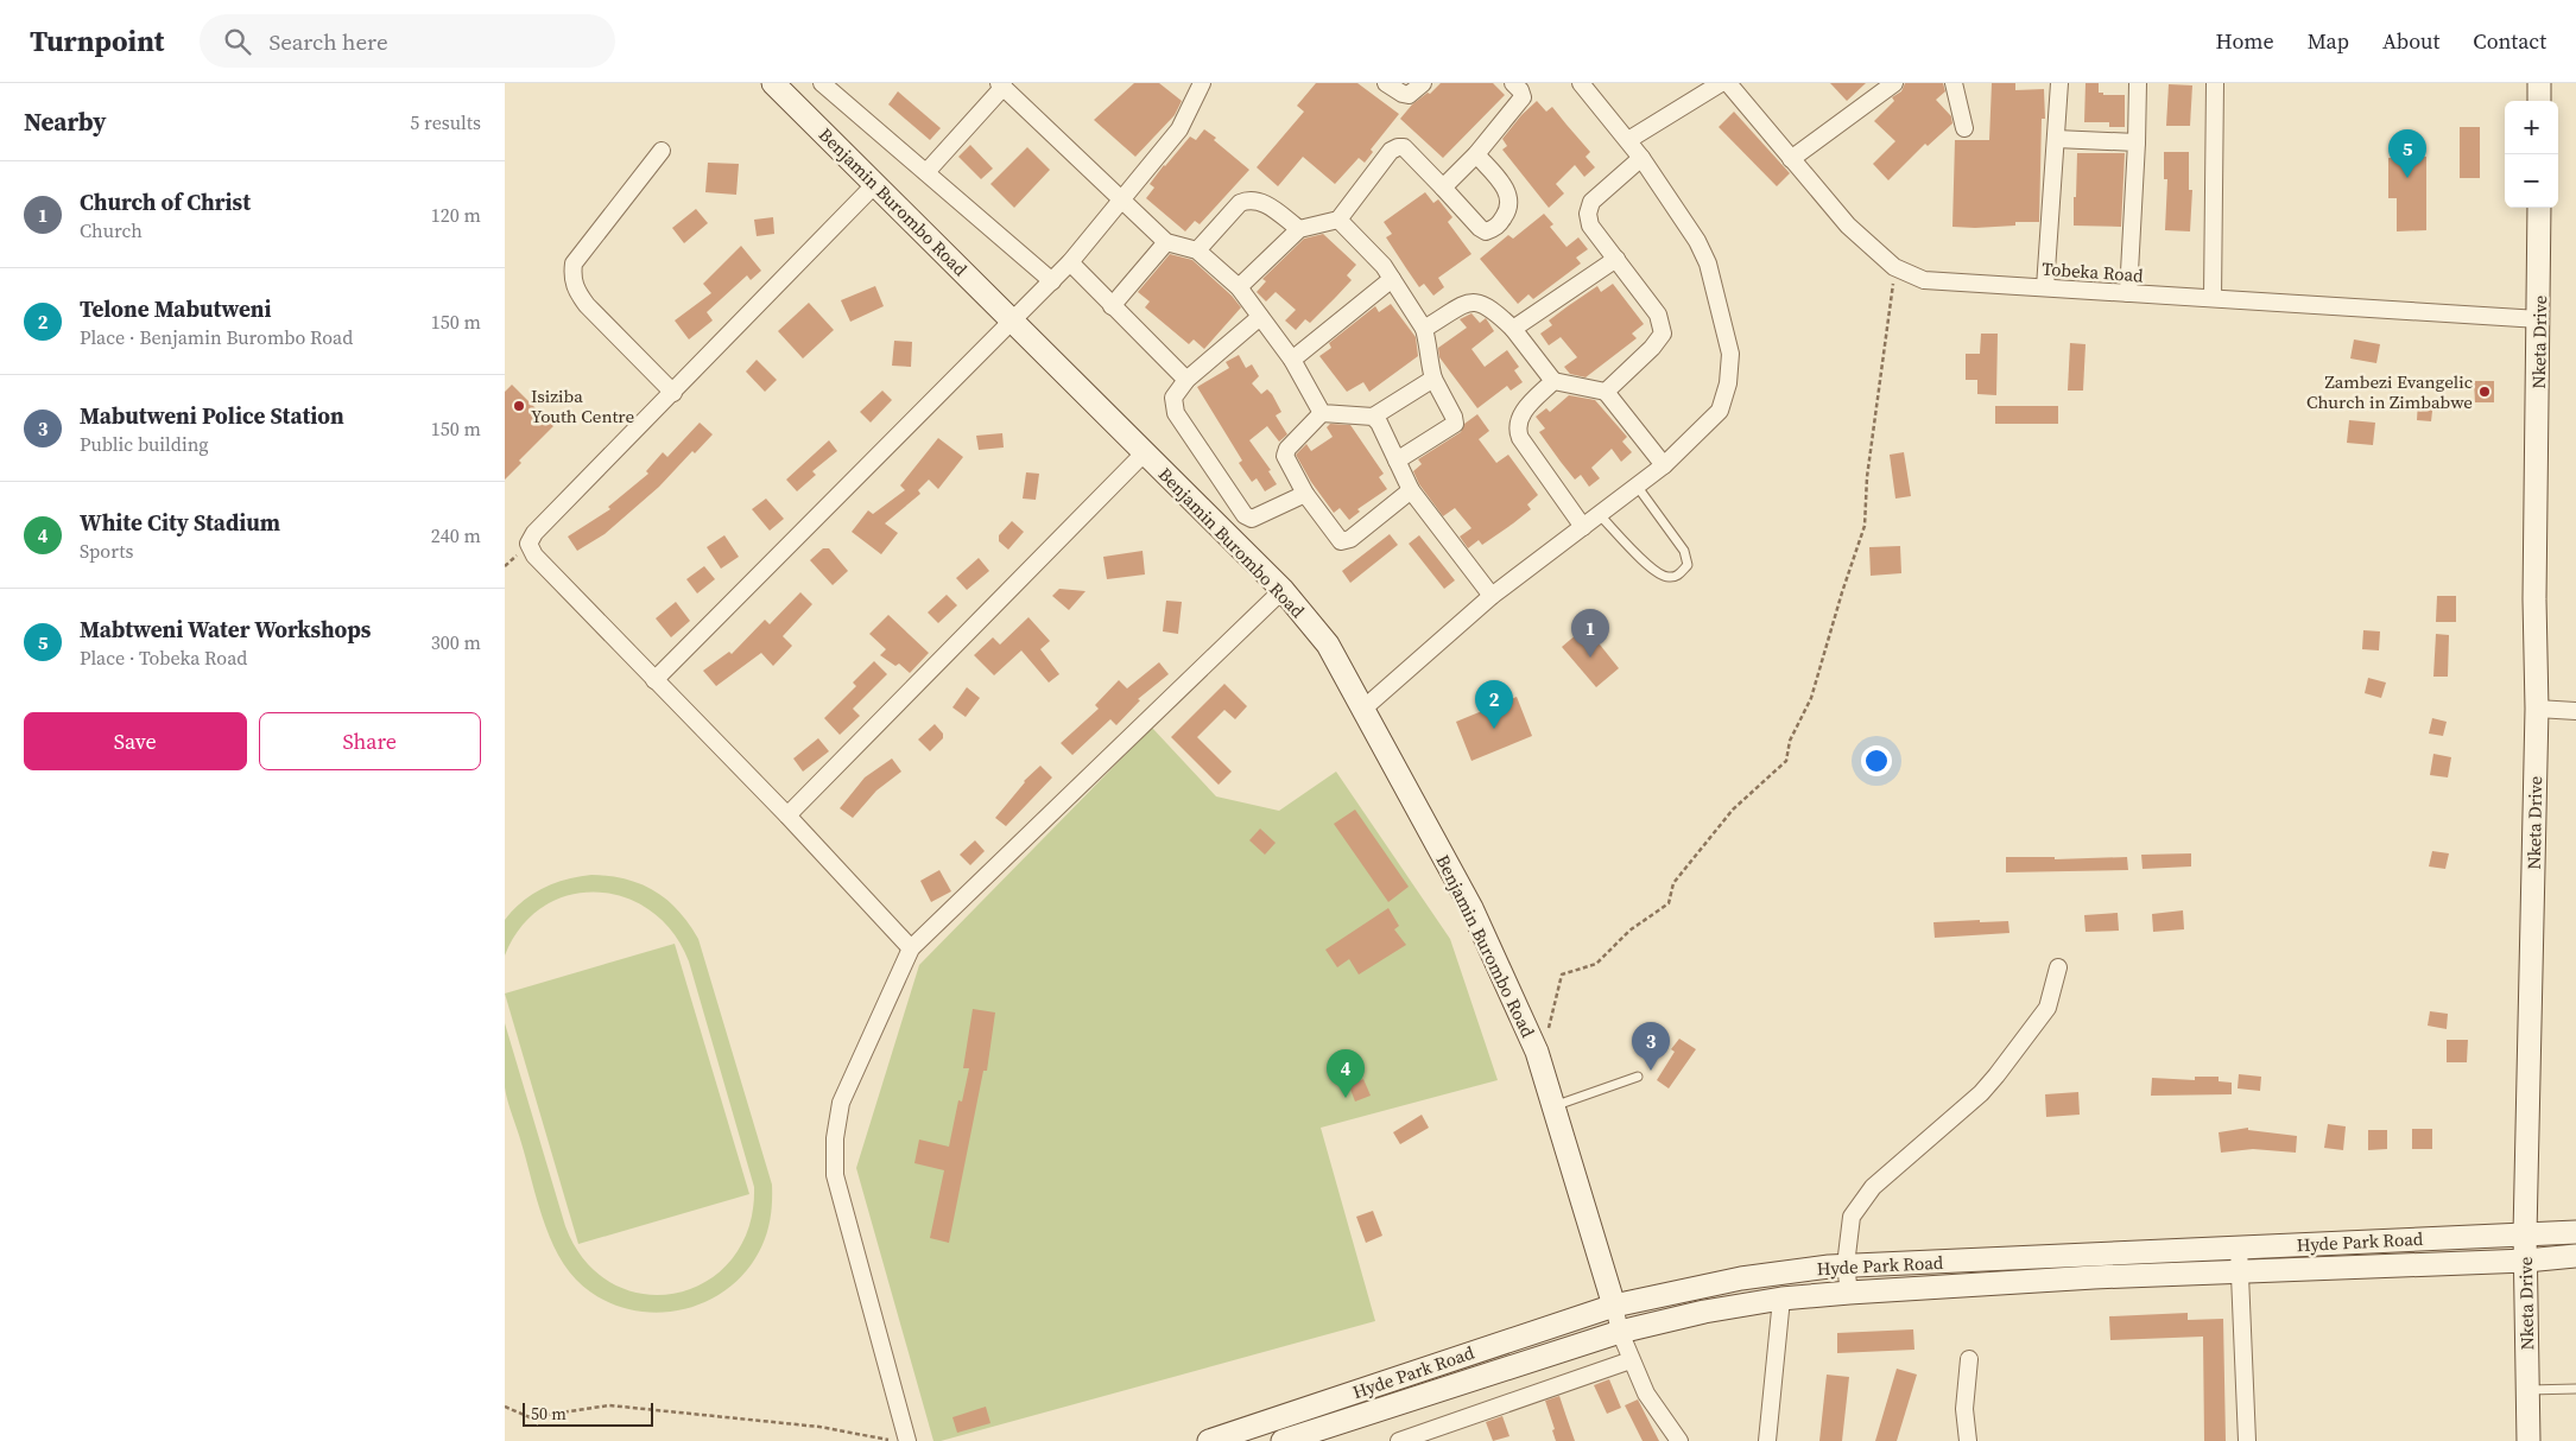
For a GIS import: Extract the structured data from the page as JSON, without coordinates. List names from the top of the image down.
{
  "streets": {
    "street": [
      "Benjamin Burombo Road",
      "Tobeka Road",
      "Nketa Drive",
      "Hyde Park Road"
    ]
  },
  "crossings": [
    ["Benjamin Burombo Road", "Hyde Park Road"],
    ["Tobeka Road", "Nketa Drive"],
    ["Nketa Drive", "Hyde Park Road"]
  ],
  "places": ["Zambezi Evangelic Church in Zimbabwe", "Isiziba Youth Centre"],
  "scale_bar": "50 m",
  "page": {
    "header": "Turnpoint",
    "search": "Search here",
    "nav": [
      "Home",
      "Map",
      "About",
      "Contact"
    ],
    "heading": ["Nearby", "5 results"],
    "map_buttons": ["+", "−"],
    "pins": [
      "5",
      "1",
      "2",
      "3",
      "4"
    ],
    "list": [
      {
        "mark": "1",
        "name": "Church of Christ",
        "note": "Church",
        "value": "120 m"
      },
      {
        "mark": "2",
        "name": "Telone Mabutweni",
        "note": "Place · Benjamin Burombo Road",
        "value": "150 m"
      },
      {
        "mark": "3",
        "name": "Mabutweni Police Station",
        "note": "Public building",
        "value": "150 m"
      },
      {
        "mark": "4",
        "name": "White City Stadium",
        "note": "Sports",
        "value": "240 m"
      },
      {
        "mark": "5",
        "name": "Mabtweni Water Workshops",
        "note": "Place · Tobeka Road",
        "value": "300 m"
      }
    ],
    "buttons": ["Save", "Share"],
    "scale": "50 m"
  }
}
